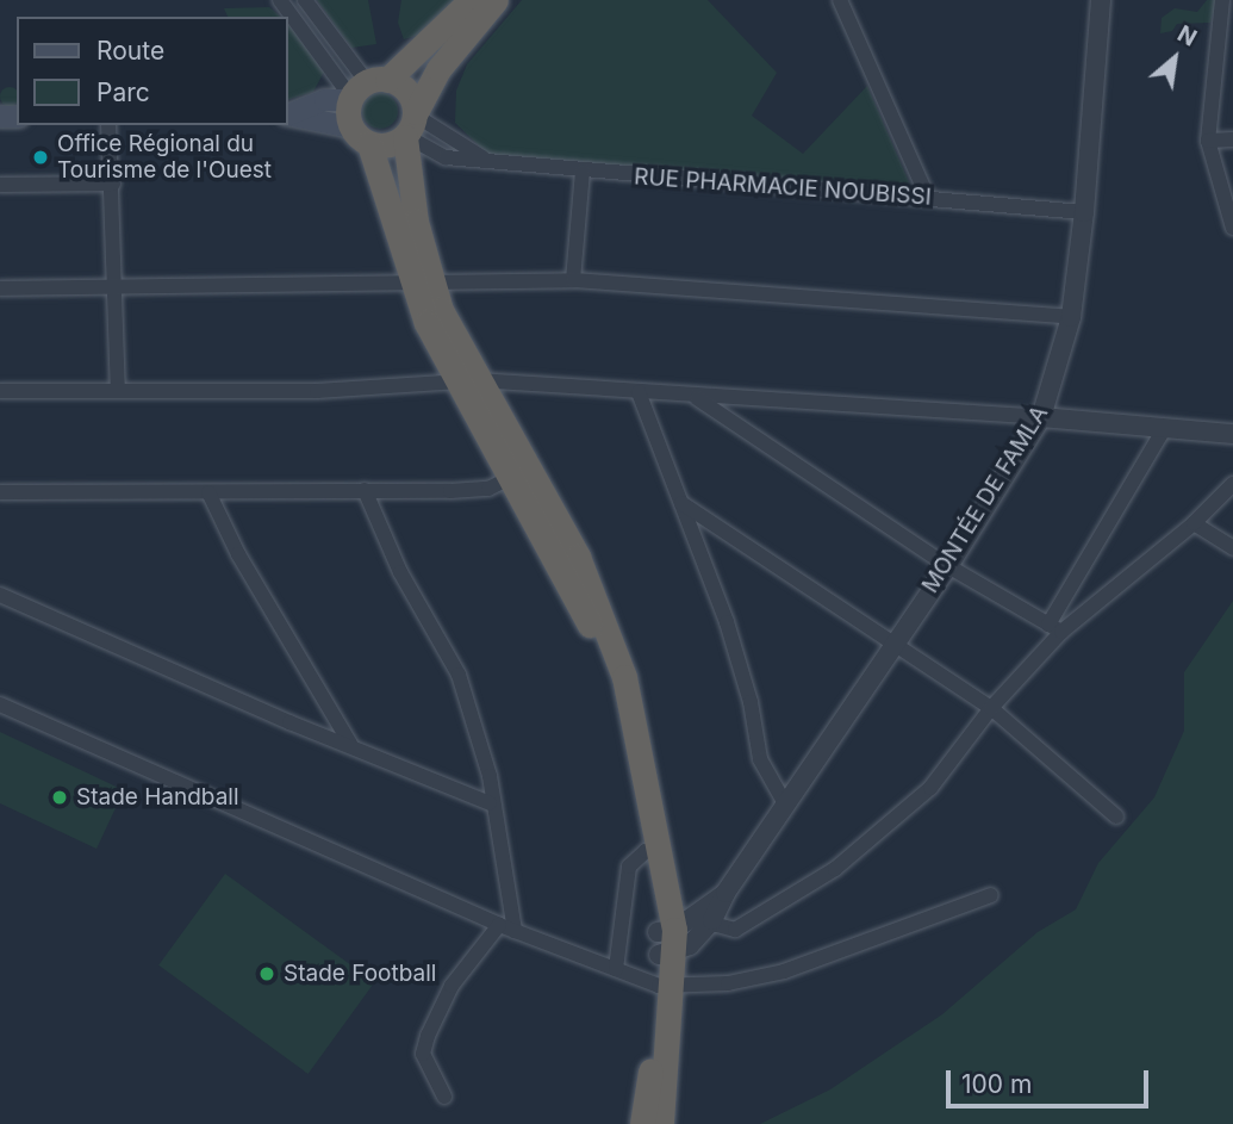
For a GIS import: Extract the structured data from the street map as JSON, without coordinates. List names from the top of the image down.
{
  "streets": {
    "street": ["RUE PHARMACIE NOUBISSI", "MONTÉE DE FAMLA"]
  },
  "crossings": [
    ["RUE PHARMACIE NOUBISSI", "MONTÉE DE FAMLA"]
  ],
  "places": ["Office Régional du Tourisme de l'Ouest", "Stade Handball", "Stade Football"],
  "legend": ["Route", "Parc"],
  "scale_bar": "100 m",
  "north": "top right"
}
